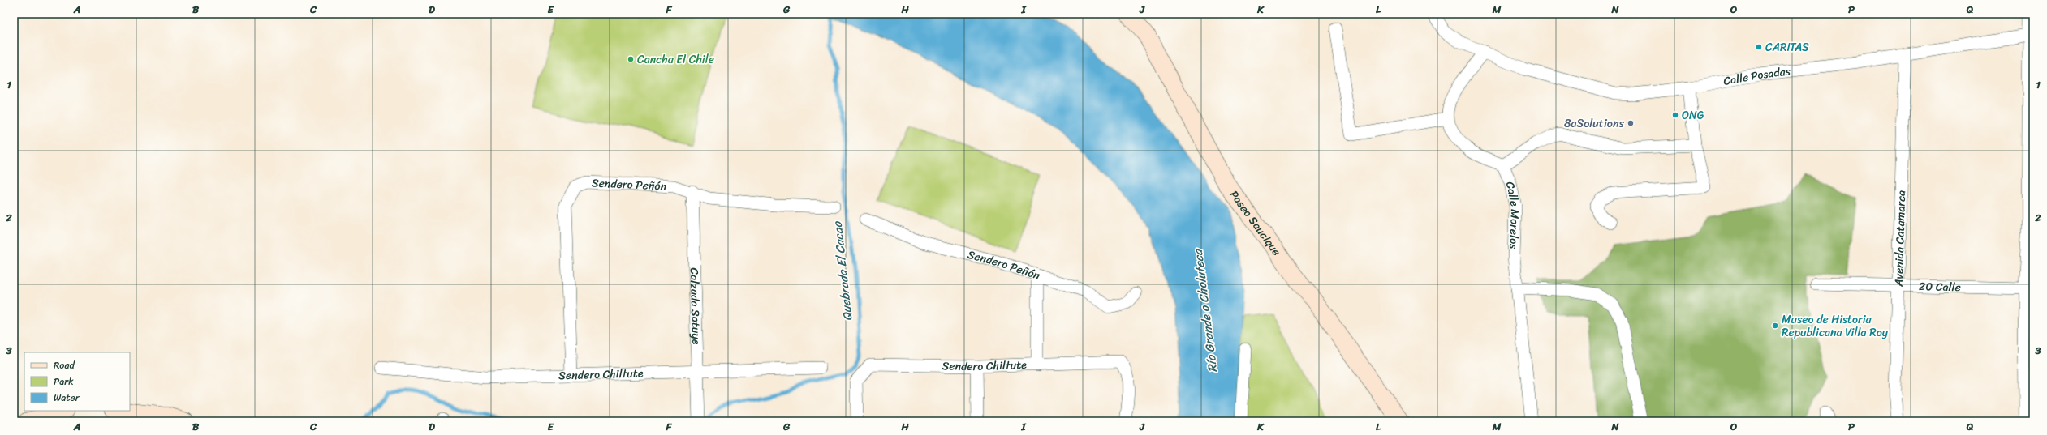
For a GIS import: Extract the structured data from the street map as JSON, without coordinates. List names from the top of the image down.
{
  "streets": {
    "street": [
      "Calle Posadas",
      "Sendero Peñón",
      "Calle Morelos",
      "Paseo Saucique",
      "Avenida Catamarca",
      "20 Calle",
      "Calzada Satuye",
      "Sendero Chiltute"
    ]
  },
  "crossings": [
    ["Calle Posadas", "Avenida Catamarca"],
    ["Sendero Peñón", "Calzada Satuye"],
    ["Sendero Peñón", "Sendero Chiltute"],
    ["Avenida Catamarca", "20 Calle"],
    ["Calzada Satuye", "Sendero Chiltute"]
  ],
  "water": ["Quebrada El Cacao", "Río Grande o Choluteca"],
  "places": [
    "CARITAS",
    "Cancha El Chile",
    "ONG",
    "8aSolutions",
    "Museo de Historia Republicana Villa Roy"
  ],
  "legend": ["Road", "Park", "Water"],
  "grid": {
    "columns": [
      "A",
      "B",
      "C",
      "D",
      "E",
      "F",
      "G",
      "H",
      "I",
      "J",
      "K",
      "L",
      "M",
      "N",
      "O",
      "P",
      "Q"
    ],
    "rows": ["1", "2", "3"]
  }
}
